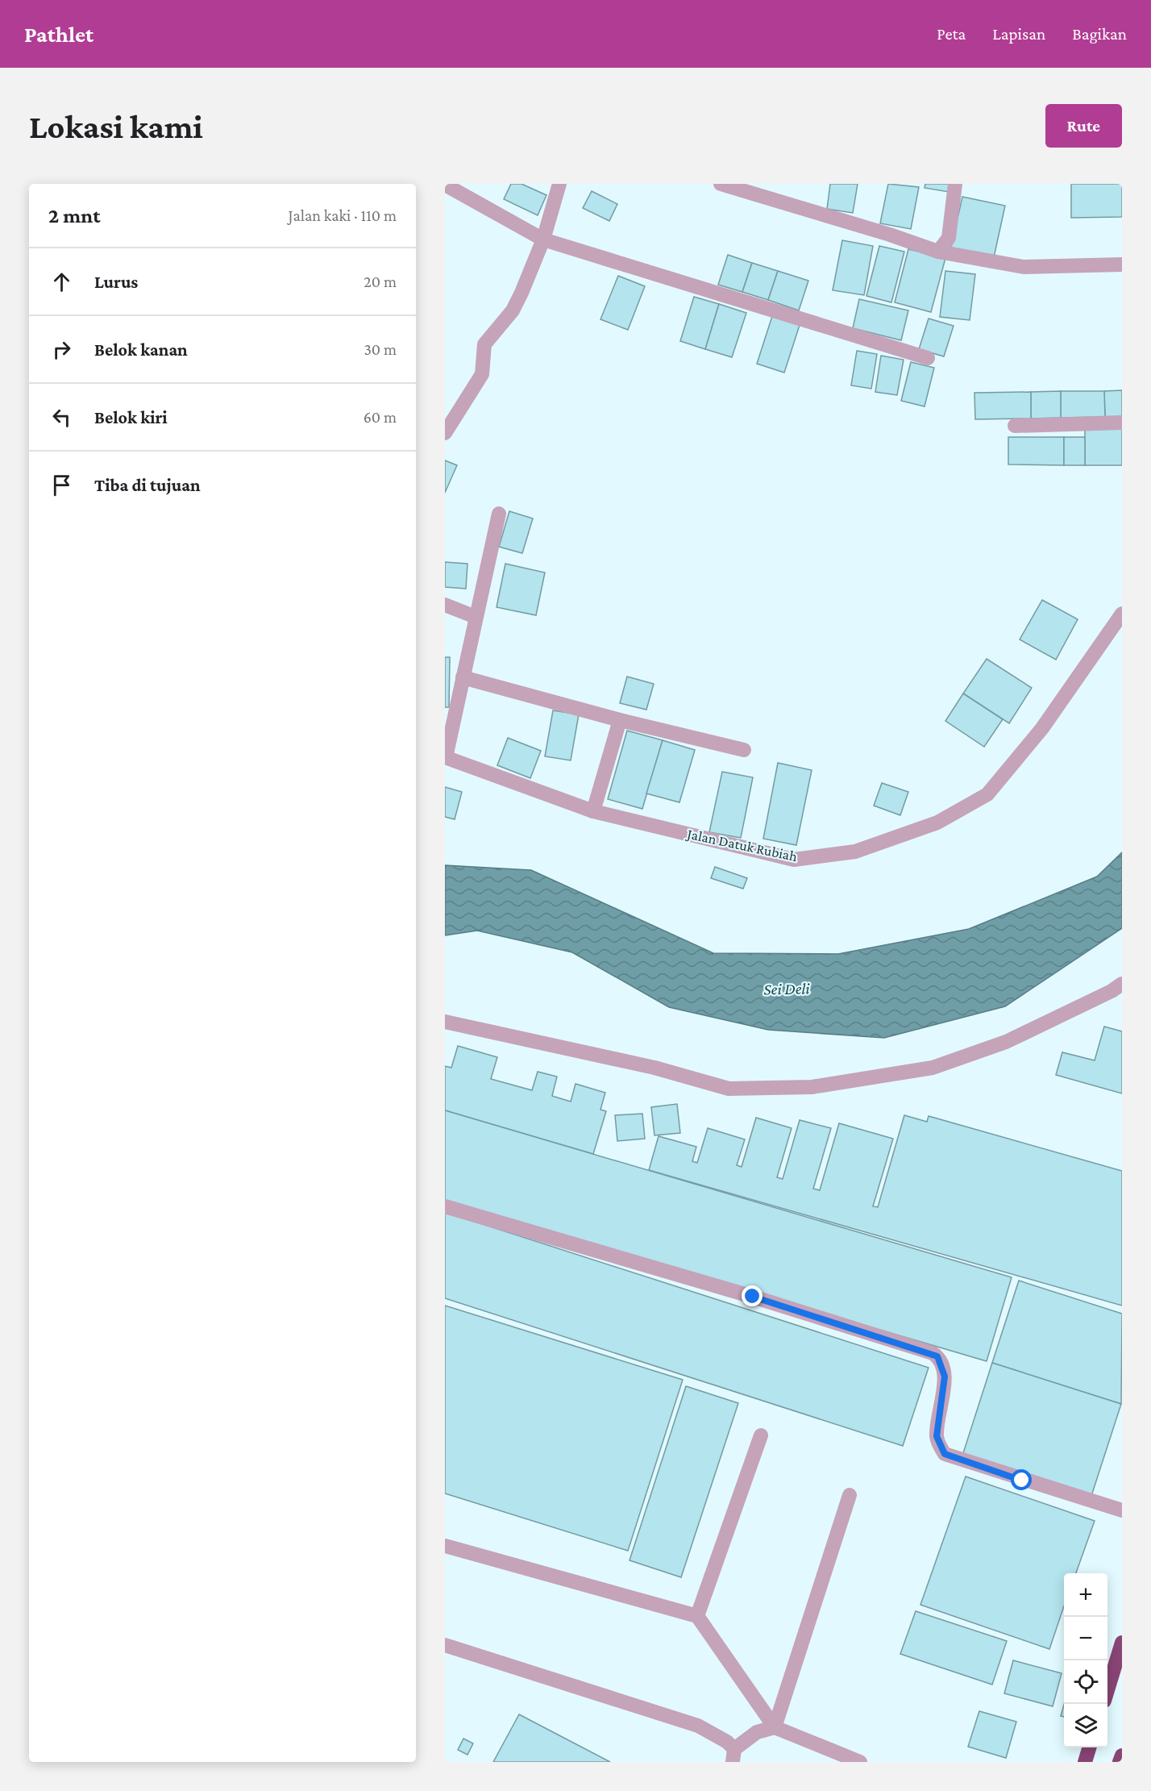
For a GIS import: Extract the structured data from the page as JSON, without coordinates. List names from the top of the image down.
{
  "streets": {
    "street": ["Jalan Datuk Rubiah"]
  },
  "water": ["Sei Deli"],
  "page": {
    "header": "Pathlet",
    "nav": ["Peta", "Lapisan", "Bagikan"],
    "buttons": "Rute",
    "title": "Lokasi kami",
    "heading": ["2 mnt", "Jalan kaki · 110 m"],
    "list": [
      ["Lurus", "20 m"],
      ["Belok kanan", "30 m"],
      ["Belok kiri", "60 m"],
      "Tiba di tujuan"
    ],
    "map_buttons": ["+", "−"]
  }
}
